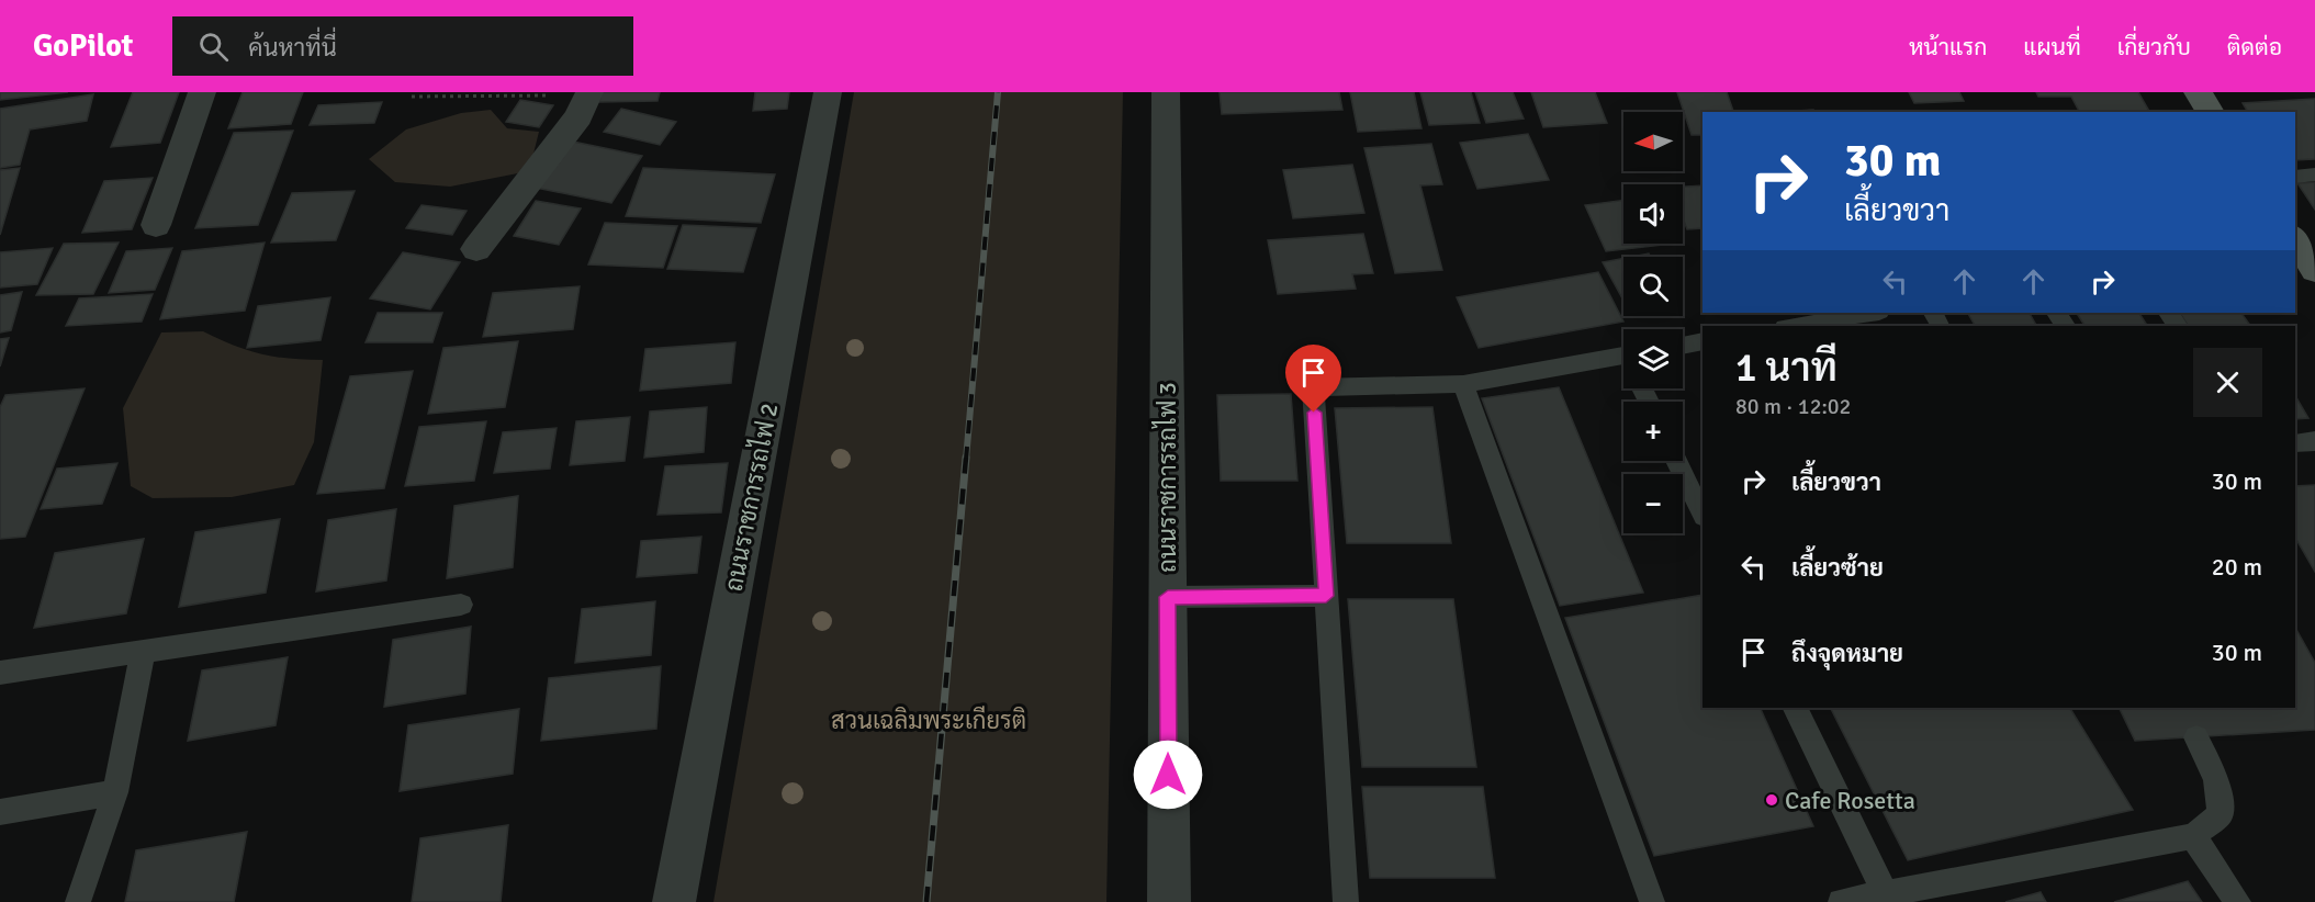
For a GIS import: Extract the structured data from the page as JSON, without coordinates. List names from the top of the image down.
{
  "streets": {
    "street": ["ถนนราชการรถไฟ 3", "ถนนราชการรถไฟ 2"]
  },
  "parks": ["สวนเฉลิมพระเกียรติ"],
  "places": ["Cafe Rosetta"],
  "north": "left",
  "page": {
    "header": "GoPilot",
    "search": "ค้นหาที่นี่",
    "nav": [
      "หน้าแรก",
      "แผนที่",
      "เกี่ยวกับ",
      "ติดต่อ"
    ],
    "map_buttons": ["+", "−"],
    "turn": ["30 m", "เลี้ยวขวา"],
    "heading": ["1 นาที", "80 m · 12:02"],
    "list": [
      {
        "name": "เลี้ยวขวา",
        "value": "30 m"
      },
      {
        "name": "เลี้ยวซ้าย",
        "value": "20 m"
      },
      {
        "name": "ถึงจุดหมาย",
        "value": "30 m"
      }
    ]
  }
}
